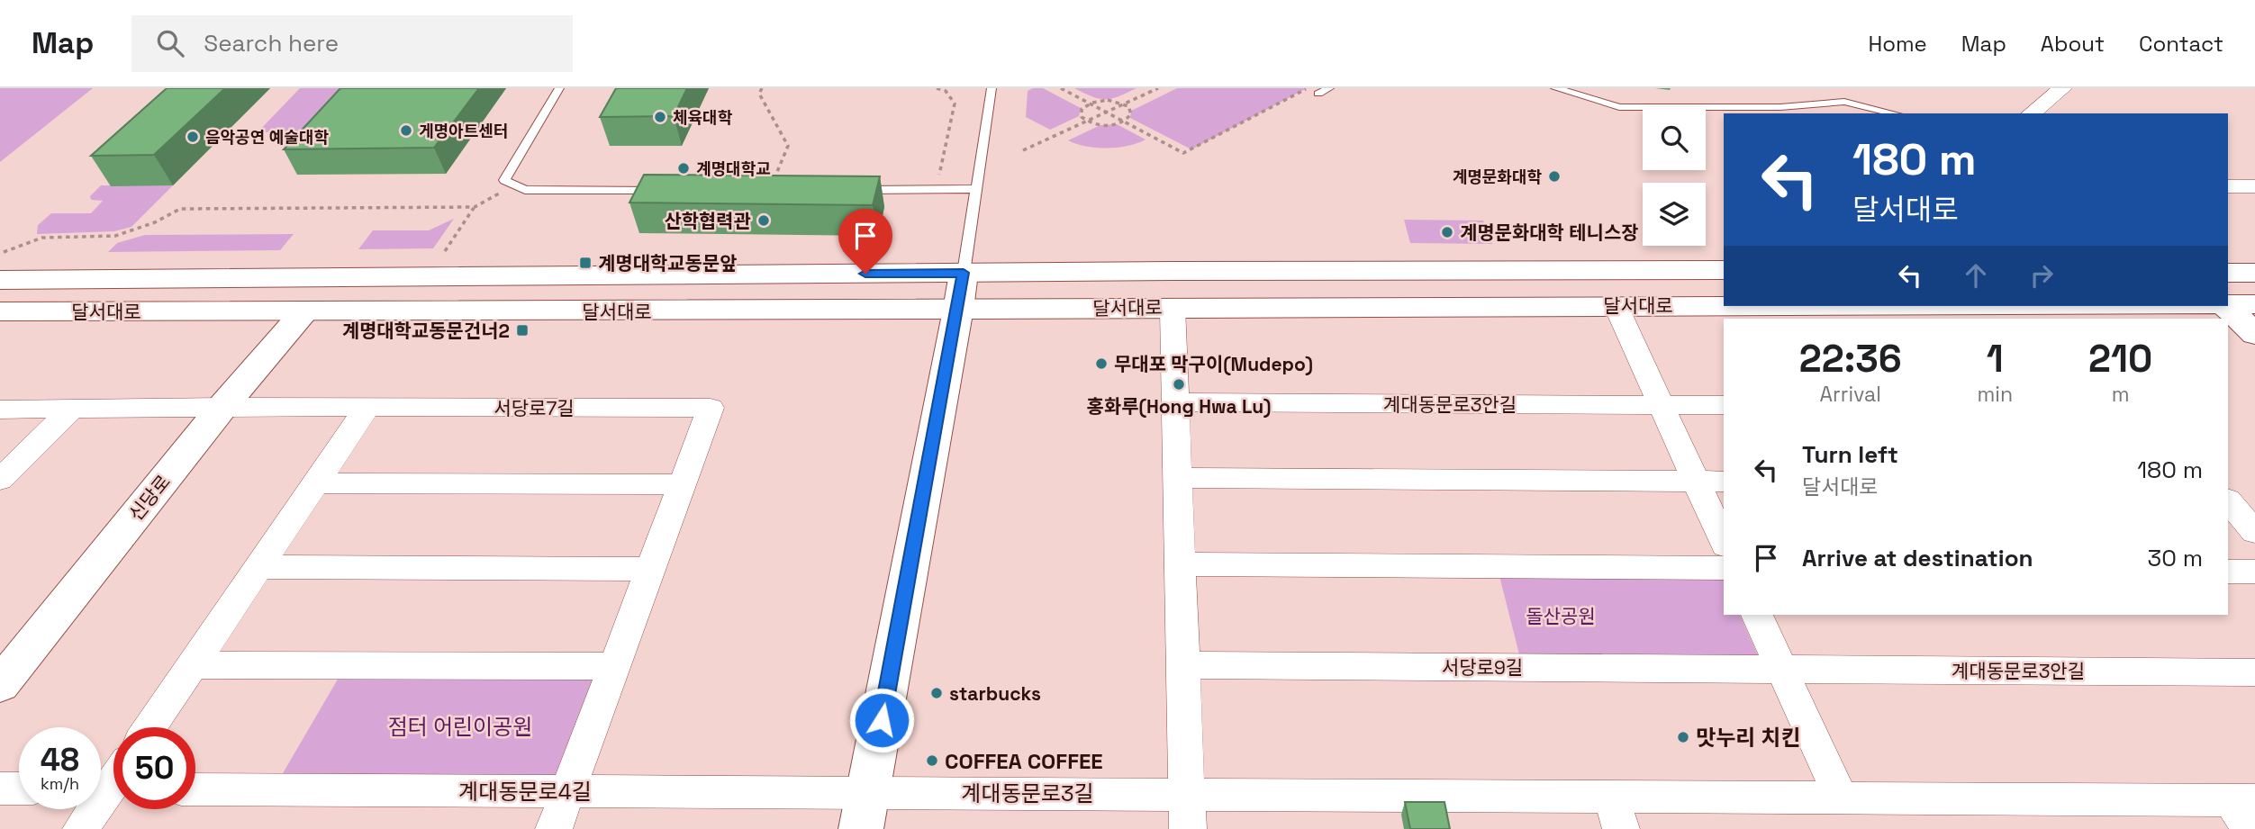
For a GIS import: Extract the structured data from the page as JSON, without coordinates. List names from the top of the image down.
{
  "streets": {
    "main road": ["달서대로", "신당로"],
    "street": [
      "계대동문로3안길",
      "서당로7길",
      "서당로9길",
      "계대동문로4길",
      "계대동문로3길"
    ]
  },
  "crossings": [
    ["달서대로", "신당로"],
    ["계대동문로3안길", "서당로9길"],
    ["서당로7길", "계대동문로4길"],
    ["계대동문로4길", "계대동문로3길"]
  ],
  "parks": ["돌산공원", "점터 어린이공원"],
  "places": {
    "other": [
      "체육대학",
      "게명아트센터",
      "음악공연 예술대학",
      "계명대학교",
      "계명문화대학",
      "산학협력관",
      "계명문화대학 테니스장",
      "무대포 막구이(Mudepo)",
      "홍화루(Hong Hwa Lu)",
      "starbucks",
      "맛누리 치킨",
      "COFFEA COFFEE"
    ],
    "transit": ["계명대학교동문앞", "계명대학교동문건너2"]
  },
  "page": {
    "header": "Map",
    "search": "Search here",
    "nav": [
      "Home",
      "Map",
      "About",
      "Contact"
    ],
    "turn": ["180 m", "달서대로"],
    "eta": [
      "22:36",
      "Arrival",
      "1",
      "min",
      "210",
      "m"
    ],
    "list": [
      {
        "name": "Turn left",
        "note": "달서대로",
        "value": "180 m"
      },
      {
        "name": "Arrive at destination",
        "value": "30 m"
      }
    ],
    "speed": "48 km/h",
    "limit": "50"
  }
}
